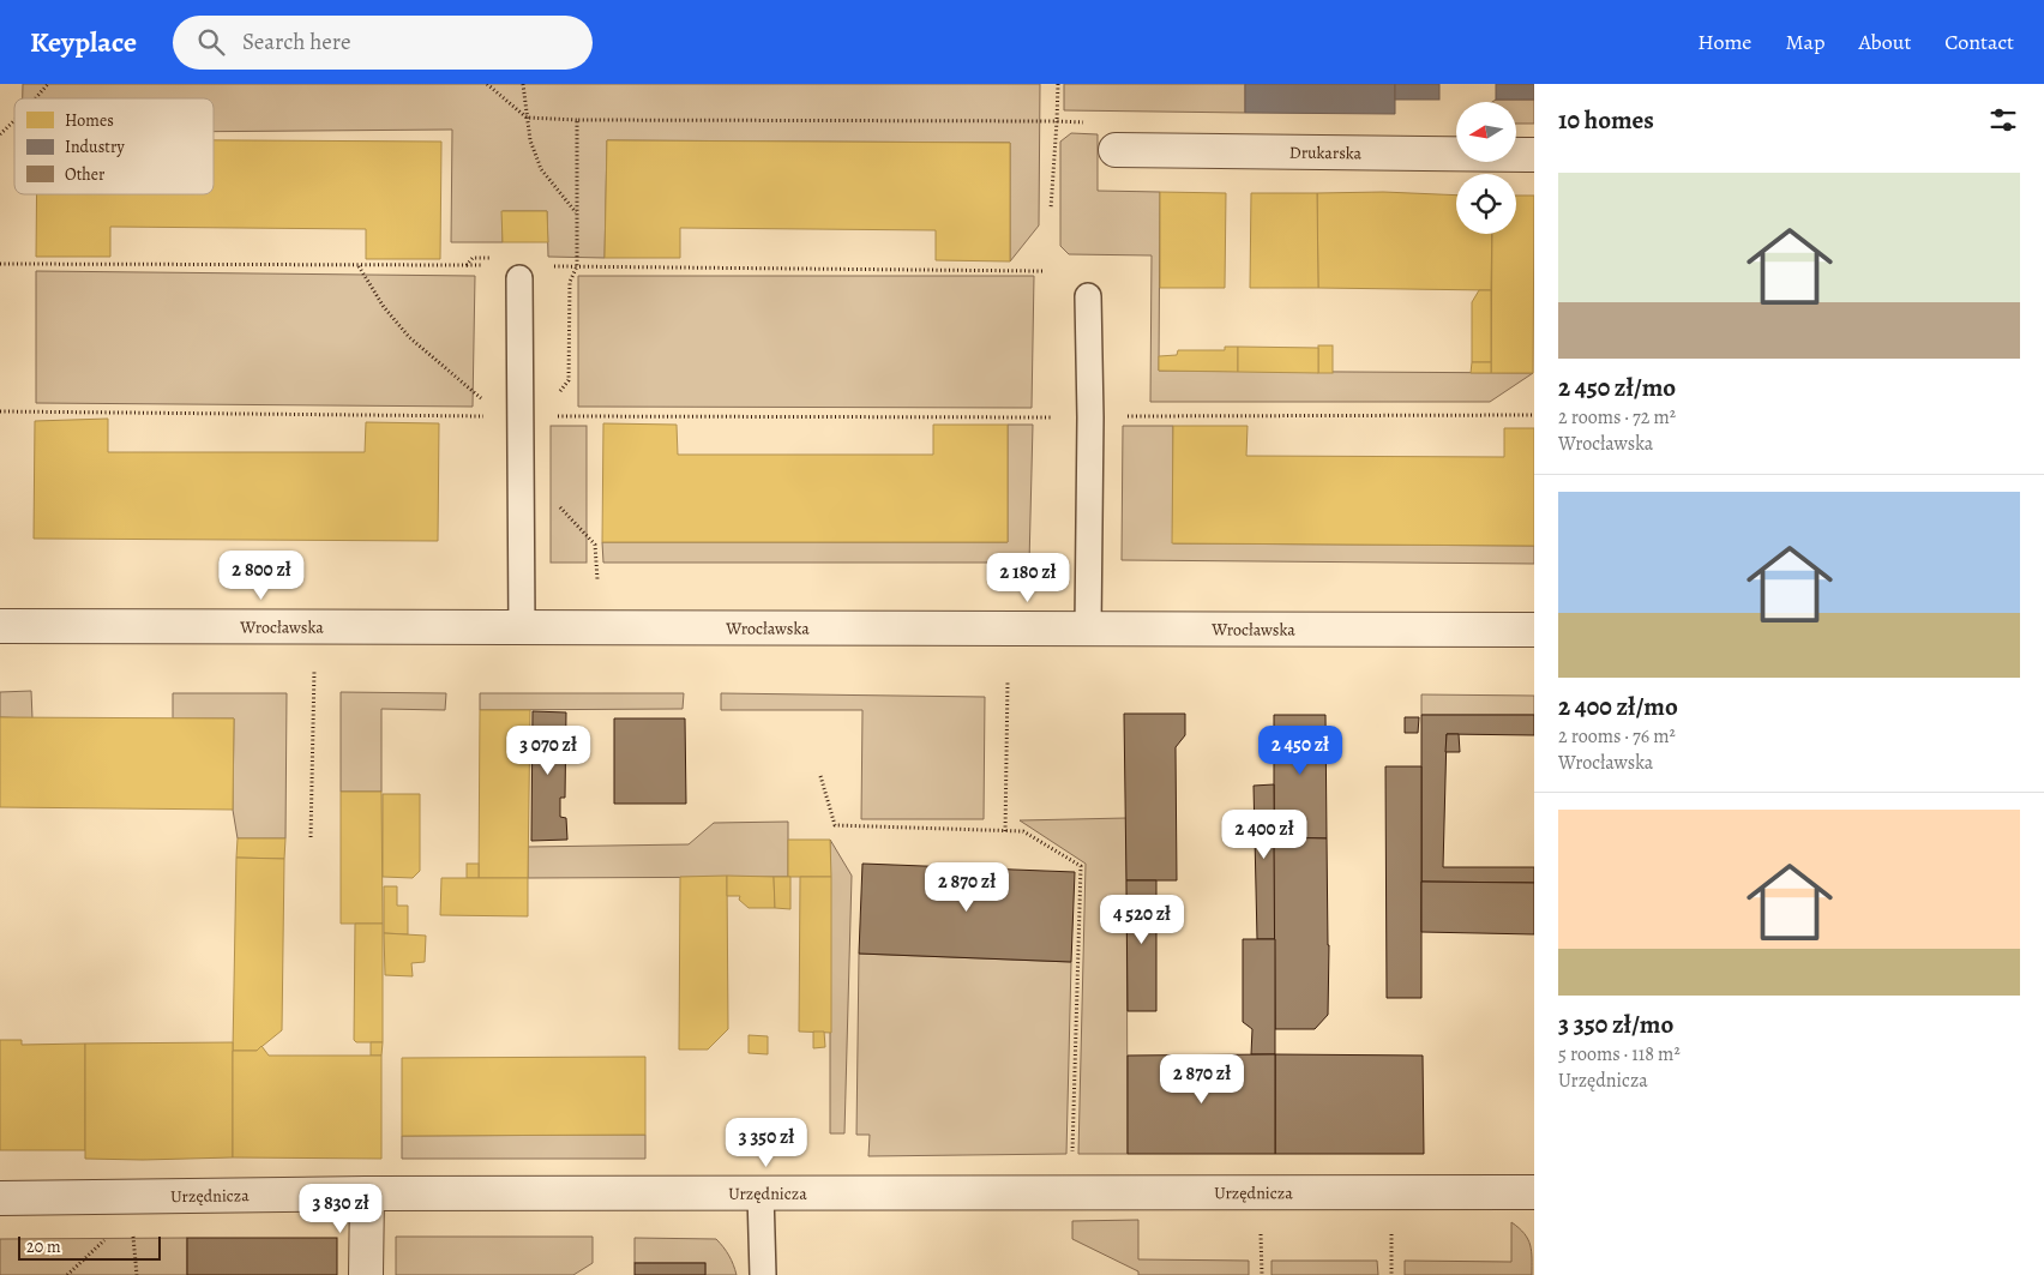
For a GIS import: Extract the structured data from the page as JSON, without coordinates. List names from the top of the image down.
{
  "streets": {
    "street": ["Drukarska", "Wrocławska", "Urzędnicza"]
  },
  "legend": ["Homes", "Industry", "Other"],
  "scale_bar": "20 m",
  "north": "left",
  "page": {
    "header": "Keyplace",
    "search": "Search here",
    "nav": [
      "Home",
      "Map",
      "About",
      "Contact"
    ],
    "heading": "10 homes",
    "list": [
      {
        "name": "2 450 zł/mo",
        "note": "2 rooms · 72 m² · Wrocławska"
      },
      {
        "name": "2 400 zł/mo",
        "note": "2 rooms · 76 m² · Wrocławska"
      },
      {
        "name": "3 350 zł/mo",
        "note": "5 rooms · 118 m² · Urzędnicza"
      }
    ],
    "price": [
      "2 800 zł",
      "2 180 zł",
      "3 070 zł",
      "2 450 zł",
      "2 400 zł",
      "2 870 zł",
      "4 520 zł",
      "2 870 zł",
      "3 350 zł",
      "3 830 zł"
    ],
    "scale": "20 m"
  }
}
